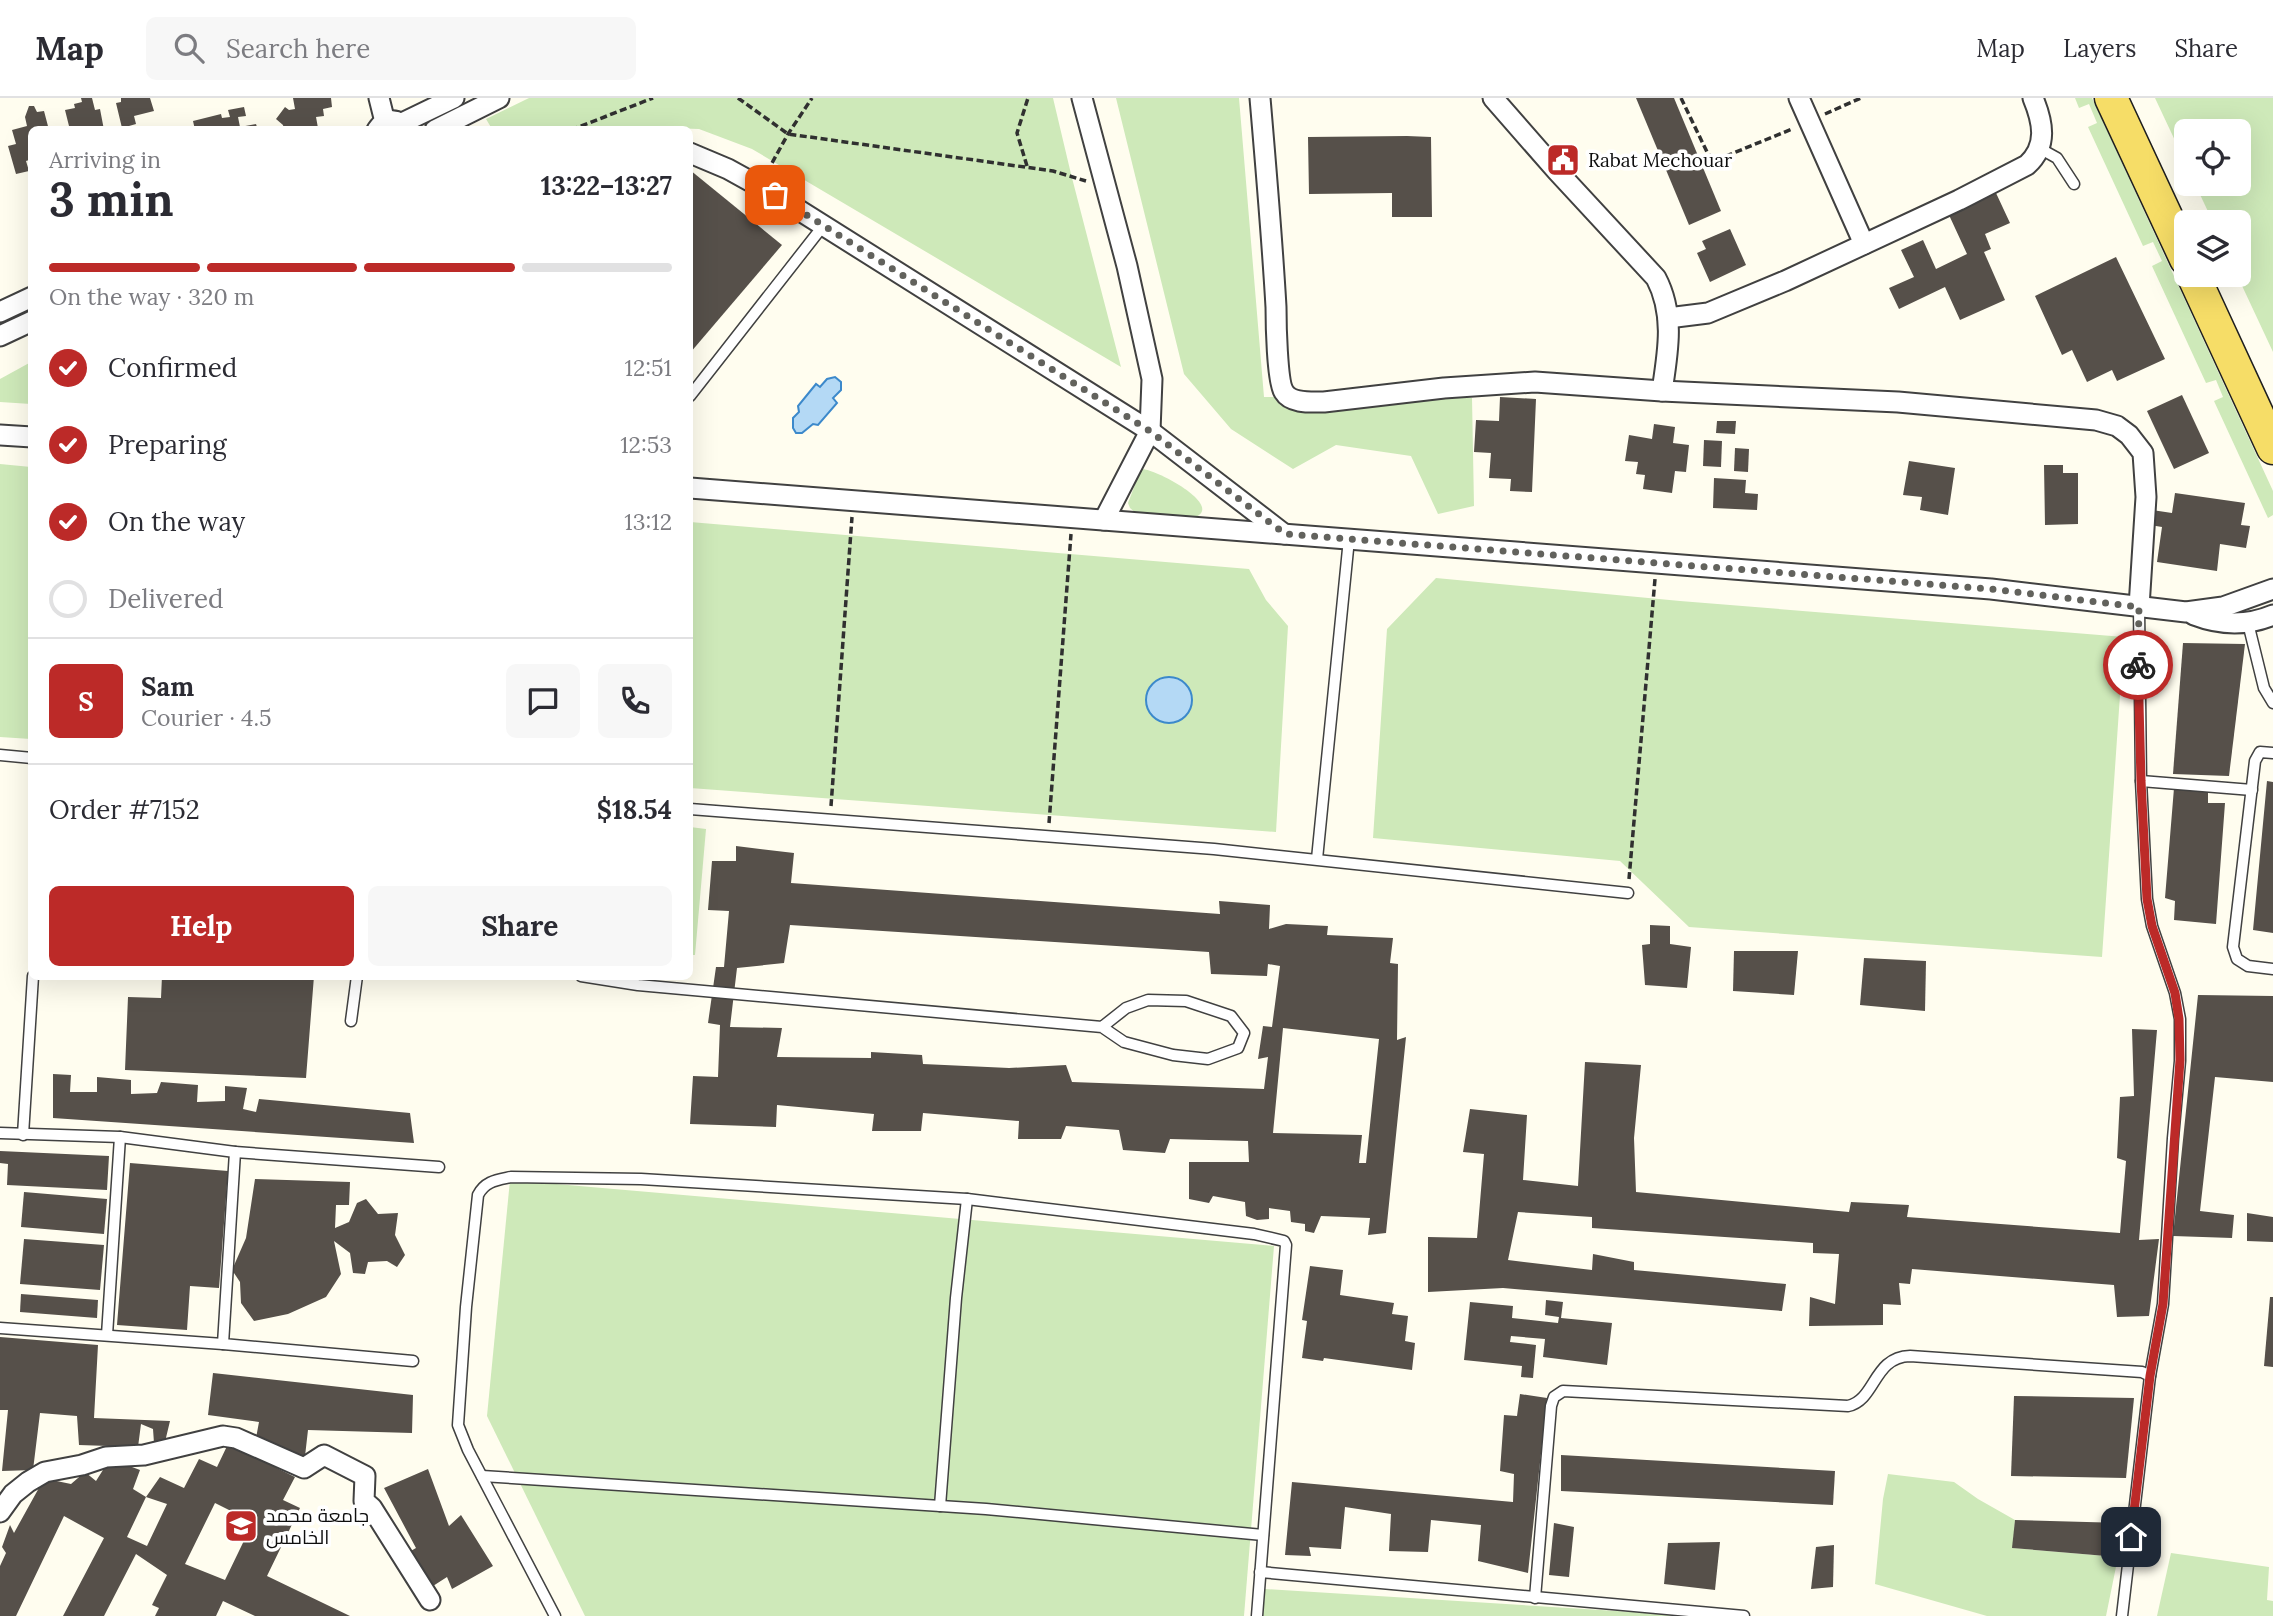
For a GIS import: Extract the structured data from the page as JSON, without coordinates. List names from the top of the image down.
{
  "places": {
    "public building": ["Rabat Mechouar"],
    "school or university": ["جامعة محمد الخامس"]
  },
  "page": {
    "header": "Map",
    "search": "Search here",
    "nav": ["Map", "Layers", "Share"],
    "heading": ["3 min", "Arriving in", "13:22–13:27"],
    "panel": [
      "Sam",
      "Courier · 4.5",
      "Order #7152",
      "$18.54"
    ],
    "bar": "On the way · 320 m",
    "list": [
      ["Confirmed", "12:51"],
      ["Preparing", "12:53"],
      ["On the way", "13:12"],
      "Delivered"
    ],
    "round": "S",
    "buttons": ["Help", "Share"]
  }
}
